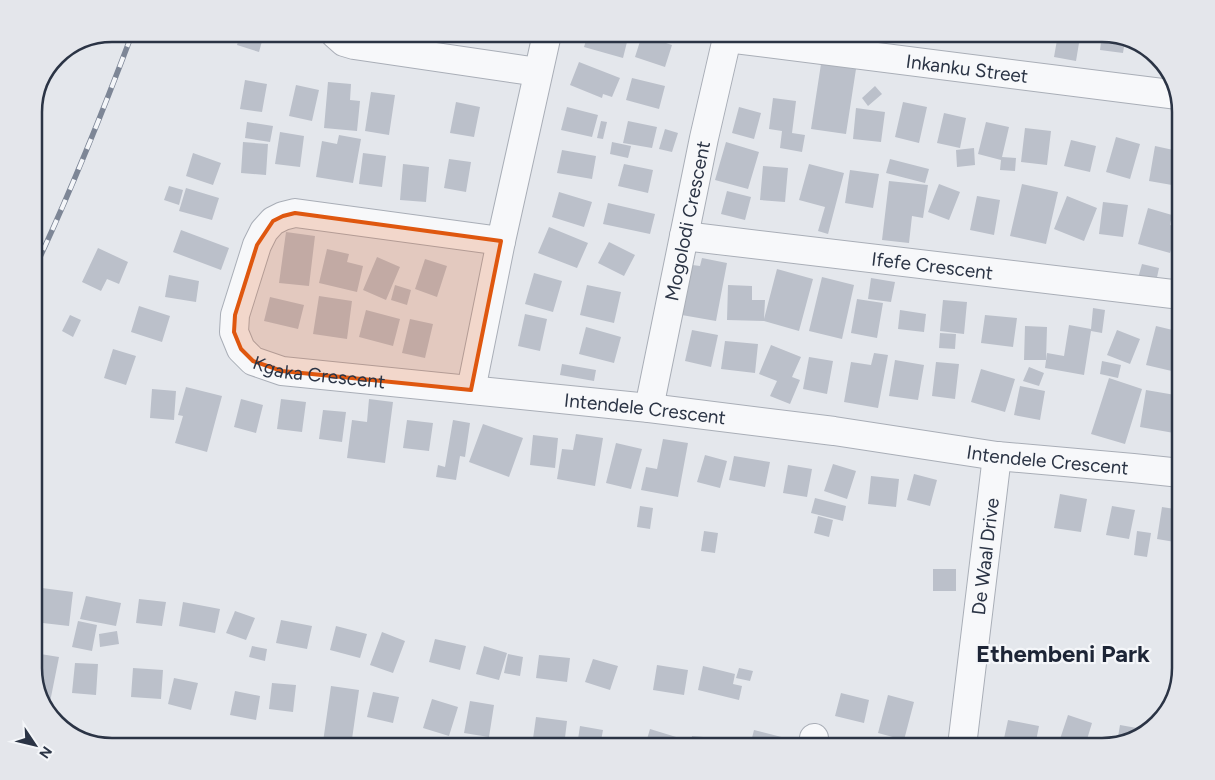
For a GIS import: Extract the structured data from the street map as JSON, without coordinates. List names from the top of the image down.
{
  "streets": {
    "street": [
      "Inkanku Street",
      "Mogolodi Crescent",
      "Ifefe Crescent",
      "Kgaka Crescent",
      "Intendele Crescent",
      "De Waal Drive"
    ]
  },
  "crossings": [
    ["Mogolodi Crescent", "Ifefe Crescent"],
    ["Mogolodi Crescent", "Intendele Crescent"],
    ["Kgaka Crescent", "Intendele Crescent"],
    ["Intendele Crescent", "De Waal Drive"]
  ],
  "districts": ["Ethembeni Park"],
  "north": "bottom right"
}
